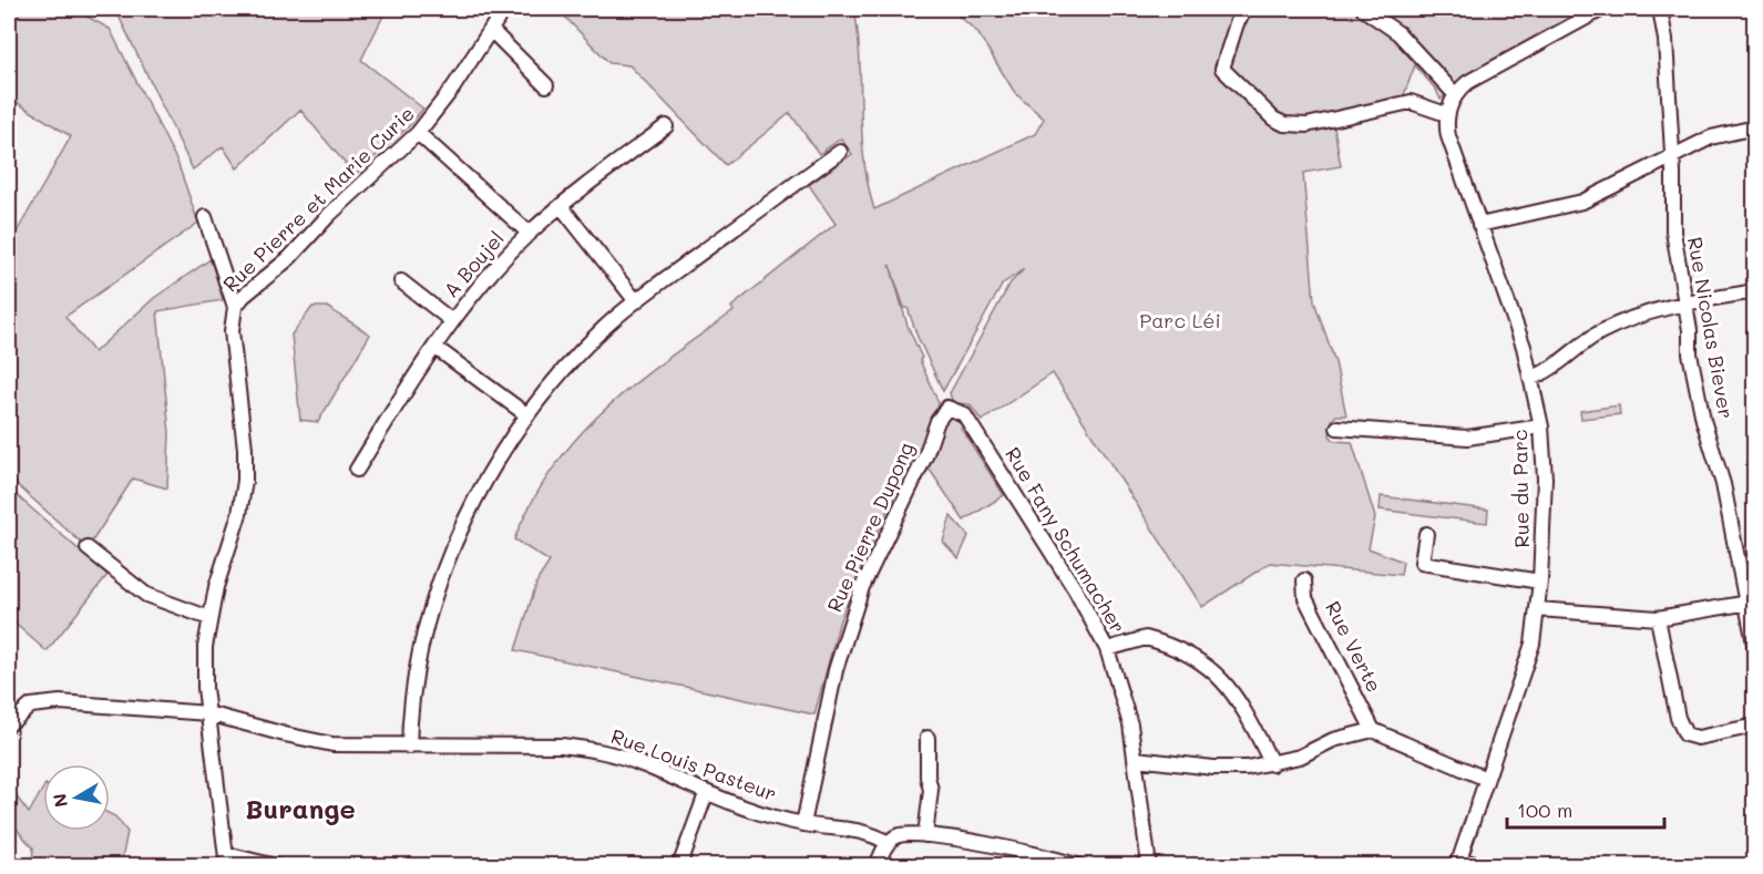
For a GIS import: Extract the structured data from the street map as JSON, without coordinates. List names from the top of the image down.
{
  "streets": {
    "street": [
      "Rue Pierre et Marie Curie",
      "A Boujel",
      "Rue Nicolas Biever",
      "Rue du Parc",
      "Rue Pierre Dupong",
      "Rue Fany Schumacher",
      "Rue Verte",
      "Rue Louis Pasteur"
    ]
  },
  "crossings": [
    ["Rue Pierre et Marie Curie", "Rue Louis Pasteur"],
    ["Rue Pierre Dupong", "Rue Fany Schumacher"],
    ["Rue Pierre Dupong", "Rue Louis Pasteur"]
  ],
  "districts": ["Burange"],
  "parks": ["Parc Léi"],
  "scale_bar": "100 m",
  "north": "left"
}
